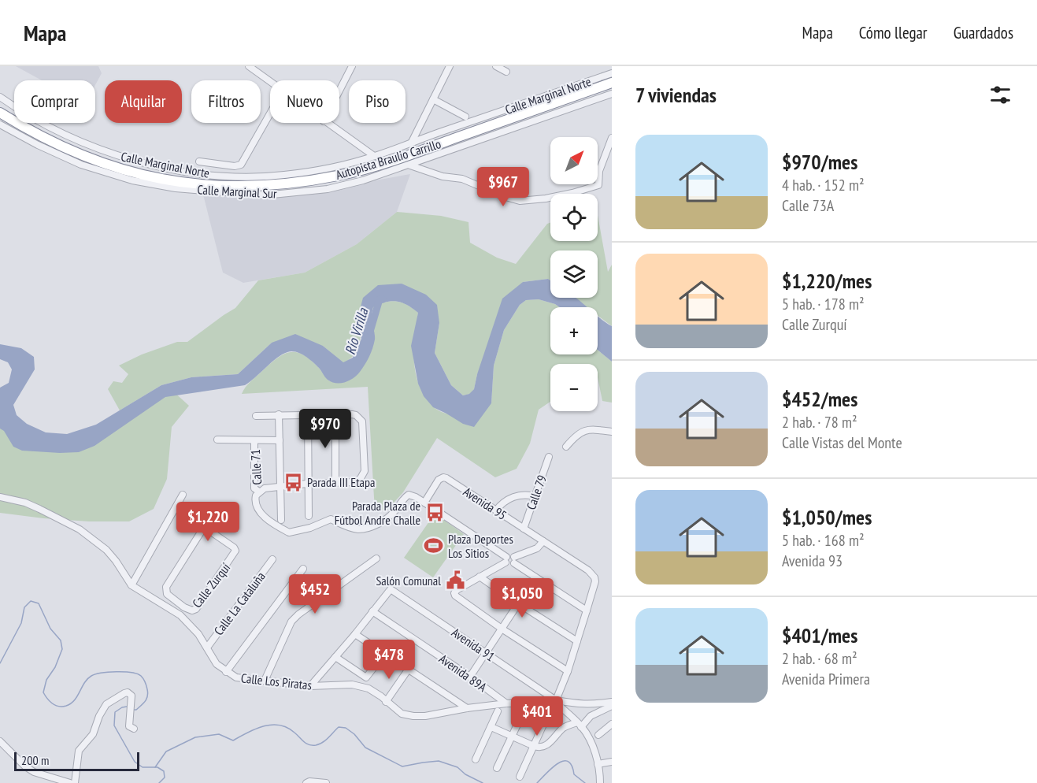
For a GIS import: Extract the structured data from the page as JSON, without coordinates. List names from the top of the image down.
{
  "streets": {
    "highway": ["Autopista Braulio Carrillo"],
    "street": [
      "Calle Marginal Norte",
      "Calle 71",
      "Calle 79",
      "Avenida 95",
      "Calle Zurquí",
      "Calle La Cataluña",
      "Avenida 91",
      "Avenida 89A",
      "Calle Los Piratas"
    ]
  },
  "crossings": [
    ["Calle 79", "Avenida 95"],
    ["Calle Zurquí", "Calle Los Piratas"],
    ["Calle La Cataluña", "Calle Los Piratas"],
    ["Avenida 91", "Avenida 89A"],
    ["Avenida 91", "Calle Los Piratas"],
    ["Avenida 89A", "Calle Los Piratas"]
  ],
  "water": ["Río Virilla"],
  "places": {
    "bus stop": ["Parada III Etapa", "Parada Plaza de Fútbol Andre Challe"],
    "sports": ["Plaza Deportes Los Sitios"],
    "public building": ["Salón Comunal"]
  },
  "scale_bar": "200 m",
  "north": "top right",
  "page": {
    "header": "Mapa",
    "nav": ["Mapa", "Cómo llegar", "Guardados"],
    "heading": "7 viviendas",
    "chip": [
      "Comprar",
      "Alquilar",
      "Filtros",
      "Nuevo",
      "Piso"
    ],
    "list": [
      {
        "name": "$970/mes",
        "note": "4 hab. · 152 m² · Calle 73A"
      },
      {
        "name": "$1,220/mes",
        "note": "5 hab. · 178 m² · Calle Zurquí"
      },
      {
        "name": "$452/mes",
        "note": "2 hab. · 78 m² · Calle Vistas del Monte"
      },
      {
        "name": "$1,050/mes",
        "note": "5 hab. · 168 m² · Avenida 93"
      },
      {
        "name": "$401/mes",
        "note": "2 hab. · 68 m² · Avenida Primera"
      }
    ],
    "map_buttons": ["+", "−"],
    "price": [
      "$967",
      "$970",
      "$1,220",
      "$452",
      "$1,050",
      "$478",
      "$401"
    ],
    "scale": "200 m"
  }
}
